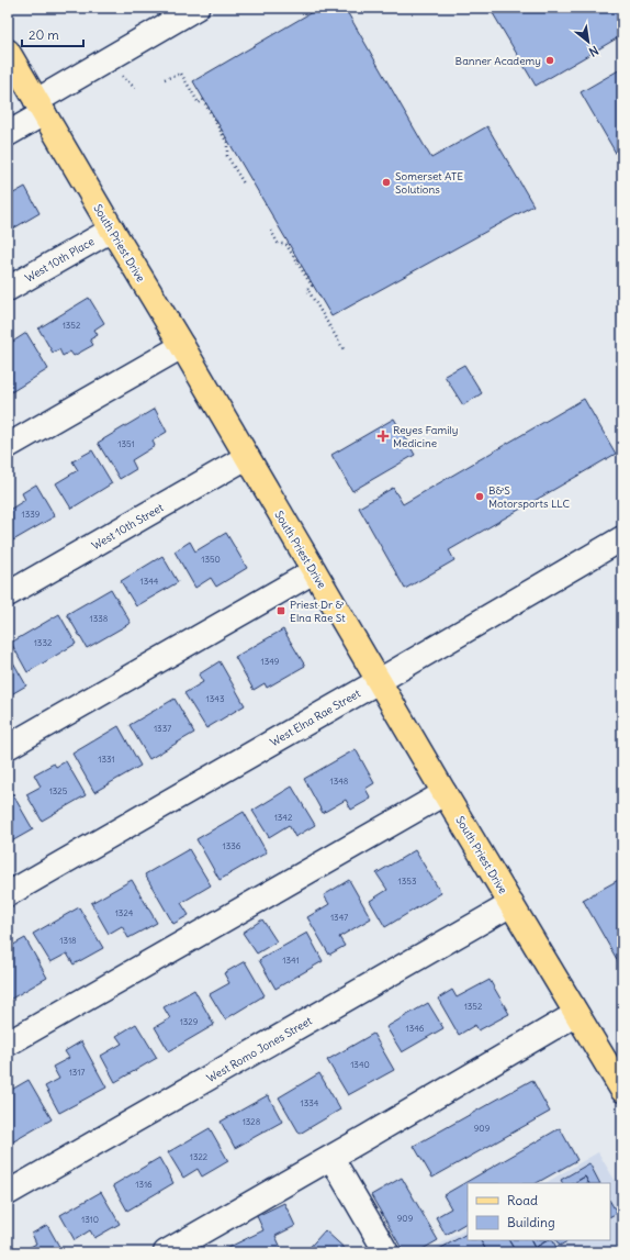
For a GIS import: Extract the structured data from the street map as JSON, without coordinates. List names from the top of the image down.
{
  "streets": {
    "main road": ["South Priest Drive"],
    "street": [
      "West 10th Place",
      "West 10th Street",
      "West Elna Rae Street",
      "West Romo Jones Street"
    ]
  },
  "crossings": [
    ["South Priest Drive", "West 10th Place"],
    ["South Priest Drive", "West 10th Street"],
    ["South Priest Drive", "West Elna Rae Street"],
    ["South Priest Drive", "West Romo Jones Street"]
  ],
  "places": {
    "other": ["Banner Academy", "Somerset ATE Solutions", "B&S Motorsports LLC"],
    "health": ["Reyes Family Medicine"],
    "transit": ["Priest Dr & Elna Rae St"]
  },
  "house_numbers": [
    "1352",
    "1351",
    "1339",
    "1350",
    "1344",
    "1338",
    "1332",
    "1349",
    "1343",
    "1337",
    "1331",
    "1348",
    "1325",
    "1342",
    "1336",
    "1353",
    "1324",
    "1347",
    "1318",
    "1341",
    "1352",
    "1329",
    "1346",
    "1340",
    "1317",
    "1334",
    "1328",
    "909",
    "1322",
    "1316",
    "909",
    "1310"
  ],
  "legend": ["Road", "Building"],
  "scale_bar": "20 m",
  "north": "bottom right"
}
